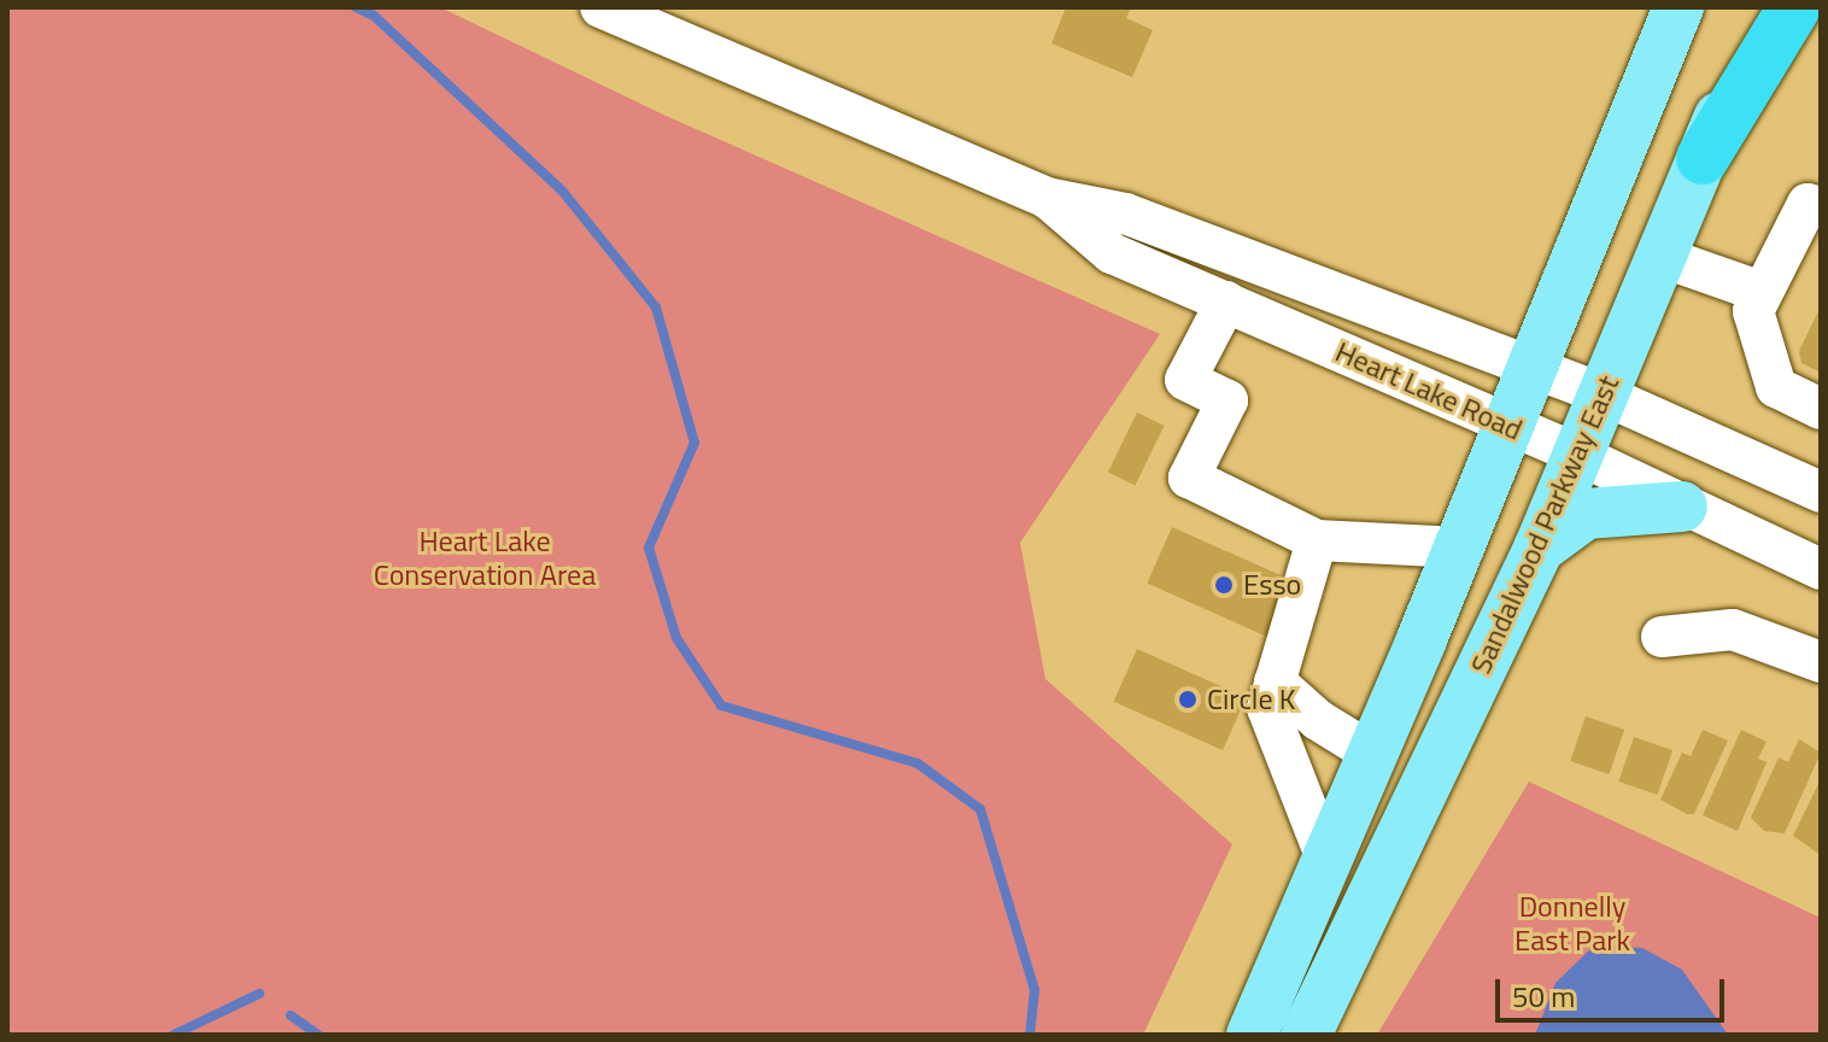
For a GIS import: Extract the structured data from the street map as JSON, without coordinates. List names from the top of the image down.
{
  "streets": {
    "main road": ["Sandalwood Parkway East"],
    "street": ["Heart Lake Road"]
  },
  "crossings": [
    ["Heart Lake Road", "Sandalwood Parkway East"]
  ],
  "parks": ["Heart Lake Conservation Area", "Donnelly East Park"],
  "places": ["Esso", "Circle K"],
  "scale_bar": "50 m"
}
